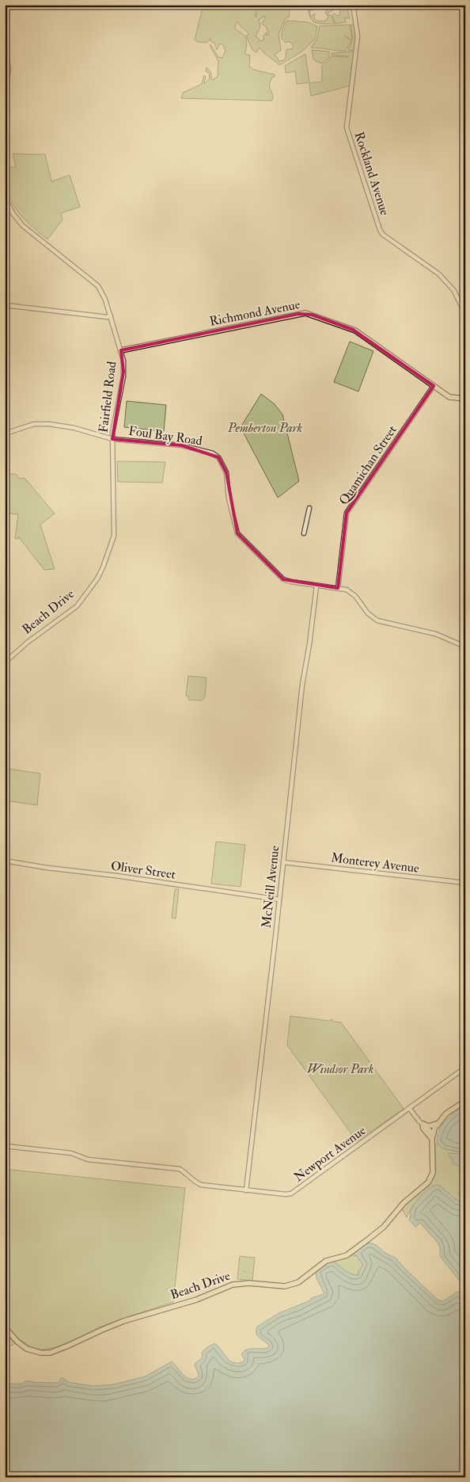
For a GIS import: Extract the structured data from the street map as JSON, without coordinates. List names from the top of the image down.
{
  "streets": {
    "main road": ["Richmond Avenue", "Beach Drive"],
    "street": [
      "Rockland Avenue",
      "Fairfield Road",
      "Foul Bay Road",
      "Quamichan Street",
      "Monterey Avenue",
      "Oliver Street",
      "McNeill Avenue",
      "Newport Avenue"
    ]
  },
  "crossings": [
    ["Richmond Avenue", "Fairfield Road"],
    ["Richmond Avenue", "Quamichan Street"],
    ["Fairfield Road", "Foul Bay Road"],
    ["Fairfield Road", "Beach Drive"],
    ["Foul Bay Road", "Quamichan Street"],
    ["Foul Bay Road", "McNeill Avenue"],
    ["Monterey Avenue", "McNeill Avenue"],
    ["Oliver Street", "McNeill Avenue"],
    ["McNeill Avenue", "Newport Avenue"]
  ],
  "parks": ["Pemberton Park", "Windsor Park"]
}
